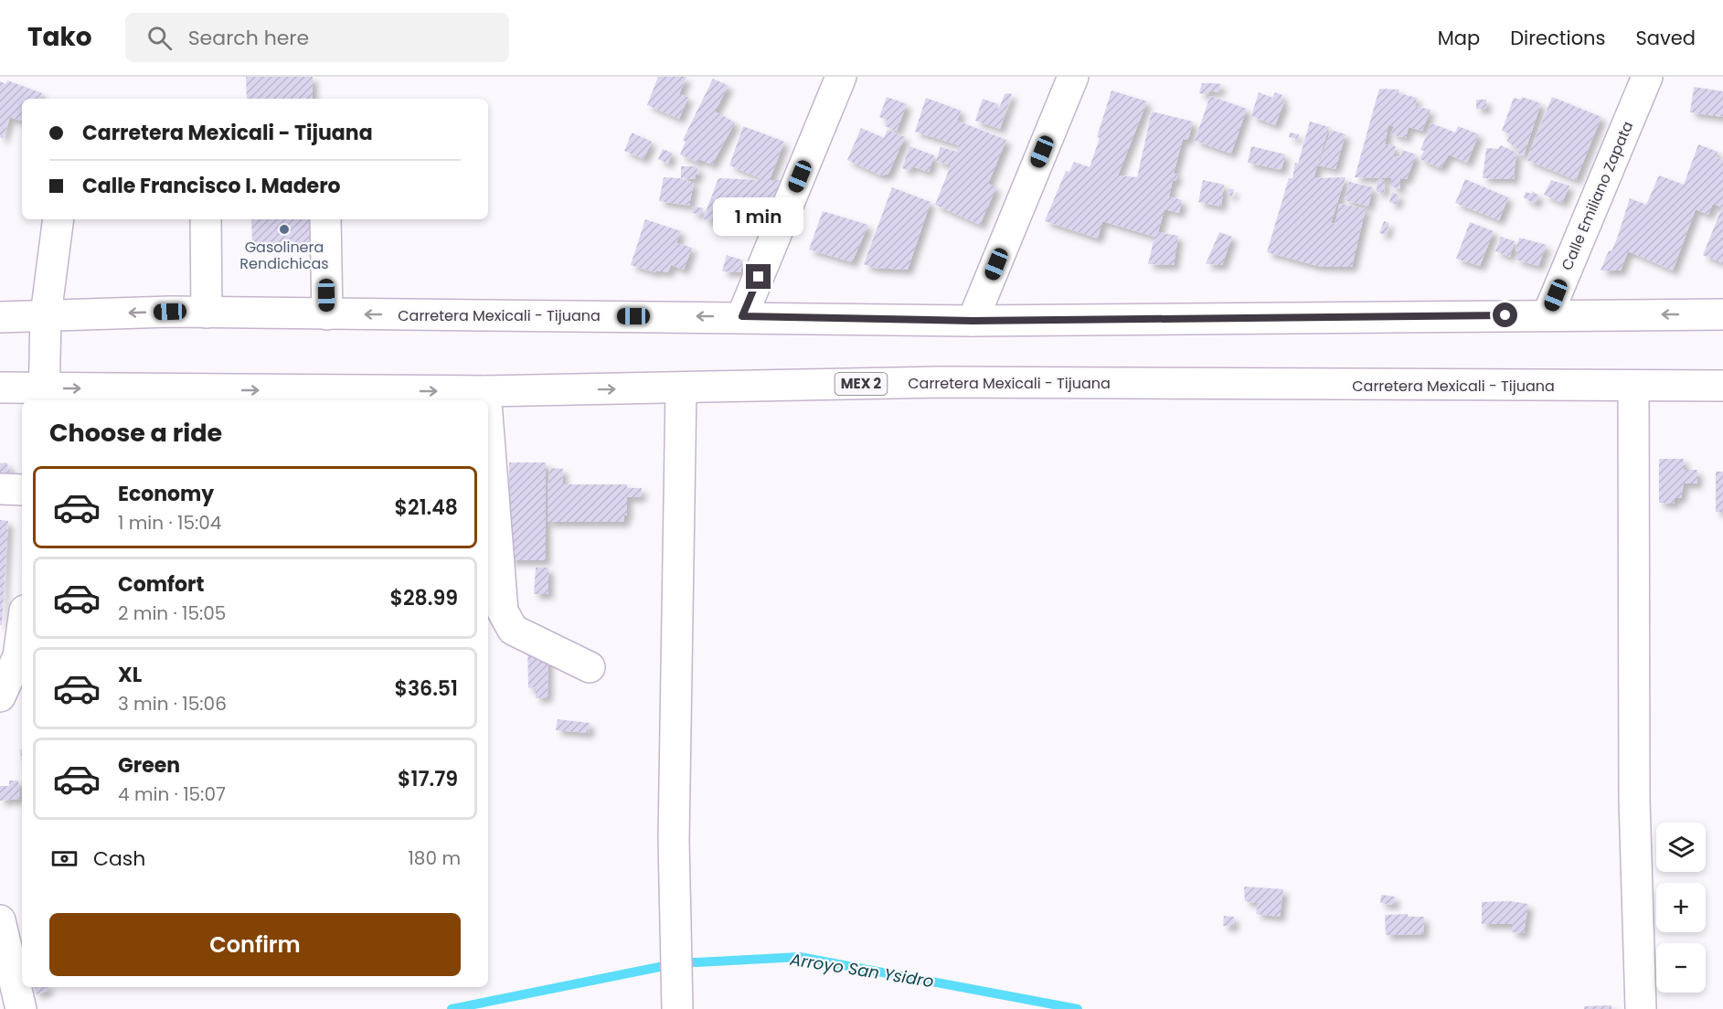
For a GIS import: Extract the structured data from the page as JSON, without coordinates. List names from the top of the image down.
{
  "streets": {
    "main road": ["Calle Emiliano Zapata", "Carretera Mexicali - Tijuana", "MEX 2"]
  },
  "crossings": [
    ["Calle Emiliano Zapata", "Carretera Mexicali - Tijuana"]
  ],
  "water": ["Arroyo San Ysidro"],
  "places": ["Gasolinera Rendichicas"],
  "page": {
    "header": "Tako",
    "search": "Search here",
    "nav": ["Map", "Directions", "Saved"],
    "banner": ["Carretera Mexicali - Tijuana", "Calle Francisco I. Madero"],
    "bubble": "1 min",
    "heading": "Choose a ride",
    "list": [
      {
        "name": "Economy",
        "note": "1 min · 15:04",
        "value": "$21.48"
      },
      {
        "name": "Comfort",
        "note": "2 min · 15:05",
        "value": "$28.99"
      },
      {
        "name": "XL",
        "note": "3 min · 15:06",
        "value": "$36.51"
      },
      {
        "name": "Green",
        "note": "4 min · 15:07",
        "value": "$17.79"
      }
    ],
    "map_buttons": ["+", "−"],
    "pay": ["Cash", "180 m"],
    "buttons": "Confirm"
  }
}
